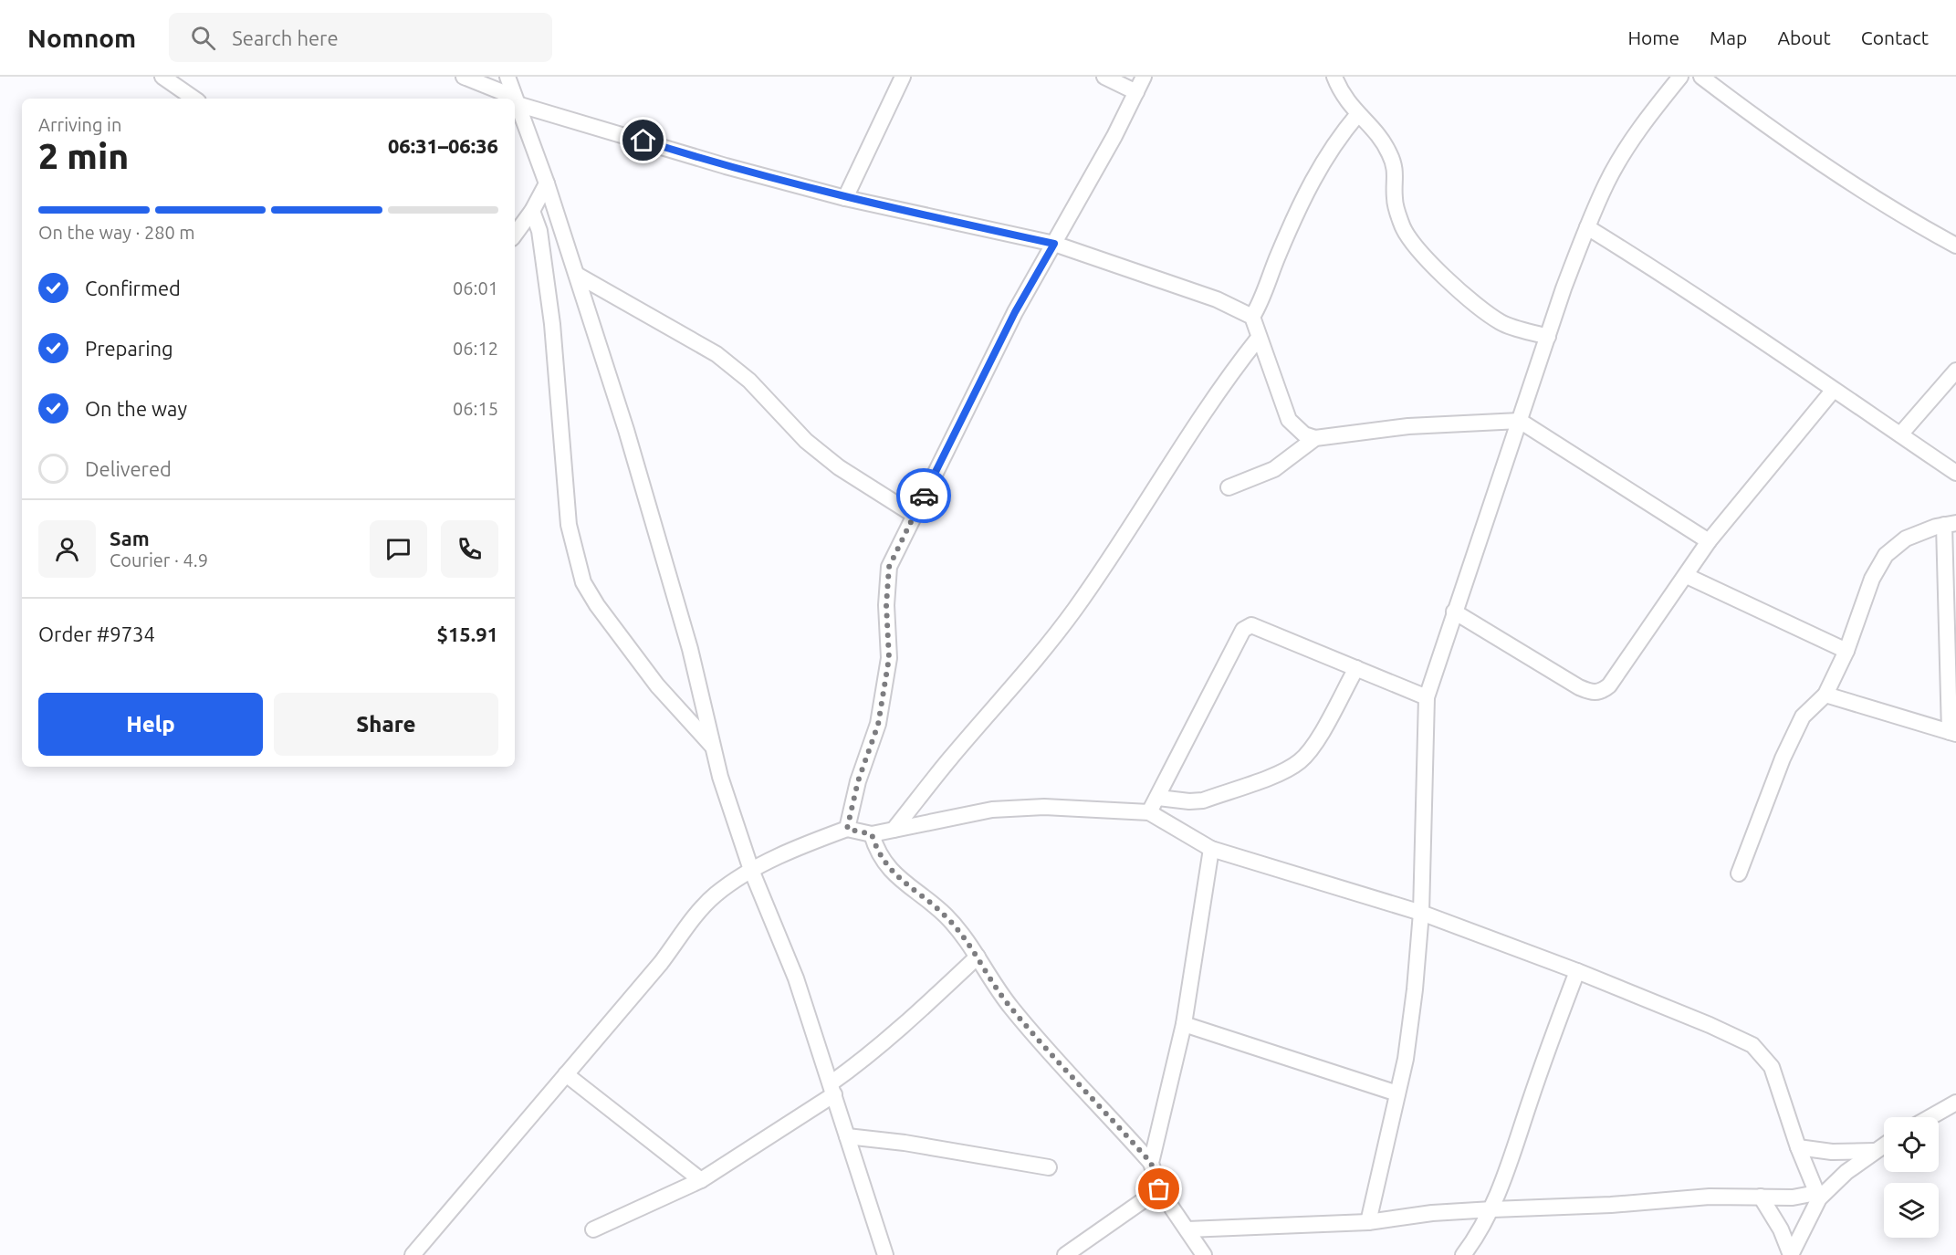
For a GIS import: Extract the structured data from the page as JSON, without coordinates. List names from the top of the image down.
{
  "page": {
    "header": "Nomnom",
    "search": "Search here",
    "nav": [
      "Home",
      "Map",
      "About",
      "Contact"
    ],
    "heading": ["2 min", "Arriving in", "06:31–06:36"],
    "panel": [
      "Sam",
      "Courier · 4.9",
      "Order #9734",
      "$15.91"
    ],
    "bar": "On the way · 280 m",
    "list": [
      ["Confirmed", "06:01"],
      ["Preparing", "06:12"],
      ["On the way", "06:15"],
      "Delivered"
    ],
    "buttons": ["Help", "Share"]
  }
}
